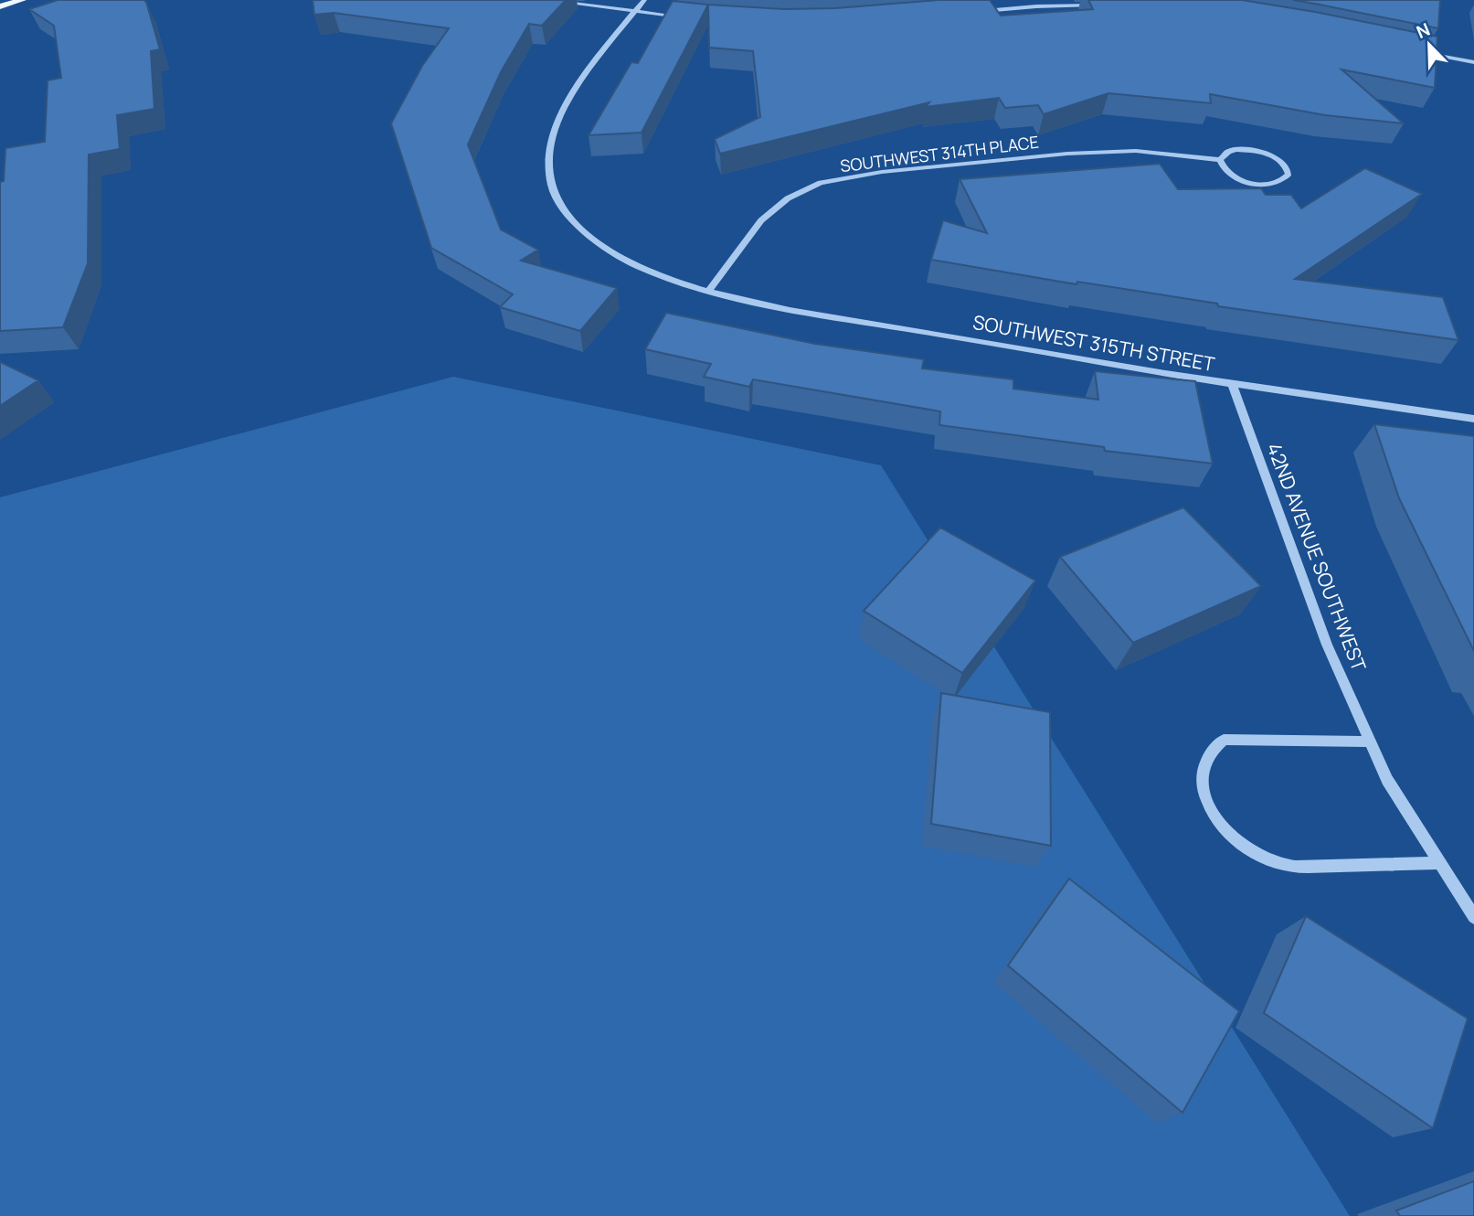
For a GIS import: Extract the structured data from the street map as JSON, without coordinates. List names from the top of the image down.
{
  "streets": {
    "street": ["SOUTHWEST 314TH PLACE", "SOUTHWEST 315TH STREET", "42ND AVENUE SOUTHWEST"]
  },
  "crossings": [
    ["SOUTHWEST 314TH PLACE", "SOUTHWEST 315TH STREET"],
    ["SOUTHWEST 315TH STREET", "42ND AVENUE SOUTHWEST"]
  ],
  "north": "top left"
}
